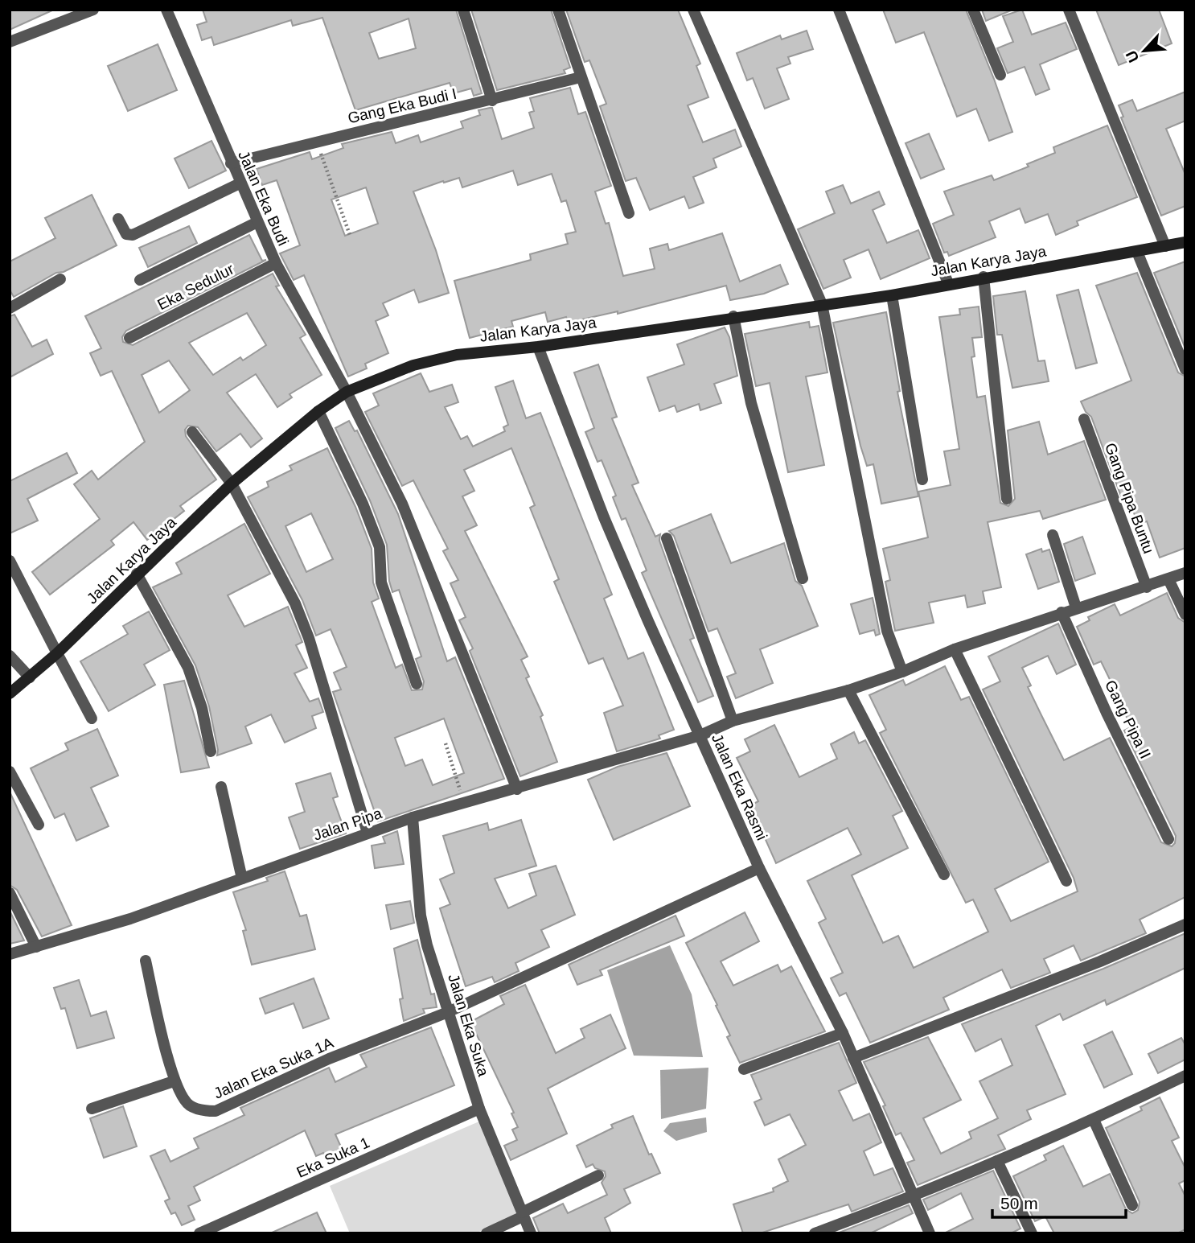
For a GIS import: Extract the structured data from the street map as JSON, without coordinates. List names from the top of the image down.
{
  "streets": {
    "main road": ["Jalan Karya Jaya"],
    "street": [
      "Gang Eka Budi I",
      "Jalan Eka Budi",
      "Eka Sedulur",
      "Gang Pipa Buntu",
      "Gang Pipa II",
      "Jalan Eka Rasmi",
      "Jalan Pipa",
      "Jalan Eka Suka",
      "Jalan Eka Suka 1A",
      "Eka Suka 1"
    ]
  },
  "crossings": [
    ["Gang Eka Budi I", "Jalan Eka Budi"],
    ["Jalan Eka Budi", "Jalan Karya Jaya"],
    ["Jalan Eka Budi", "Eka Sedulur"],
    ["Jalan Eka Budi", "Jalan Pipa"],
    ["Jalan Karya Jaya", "Jalan Eka Rasmi"],
    ["Gang Pipa Buntu", "Jalan Pipa"],
    ["Gang Pipa II", "Jalan Pipa"],
    ["Jalan Eka Rasmi", "Jalan Pipa"],
    ["Jalan Eka Rasmi", "Jalan Eka Suka 1A"],
    ["Jalan Pipa", "Jalan Eka Suka"],
    ["Jalan Eka Suka", "Jalan Eka Suka 1A"],
    ["Jalan Eka Suka", "Eka Suka 1"]
  ],
  "scale_bar": "50 m",
  "north": "bottom left"
}
